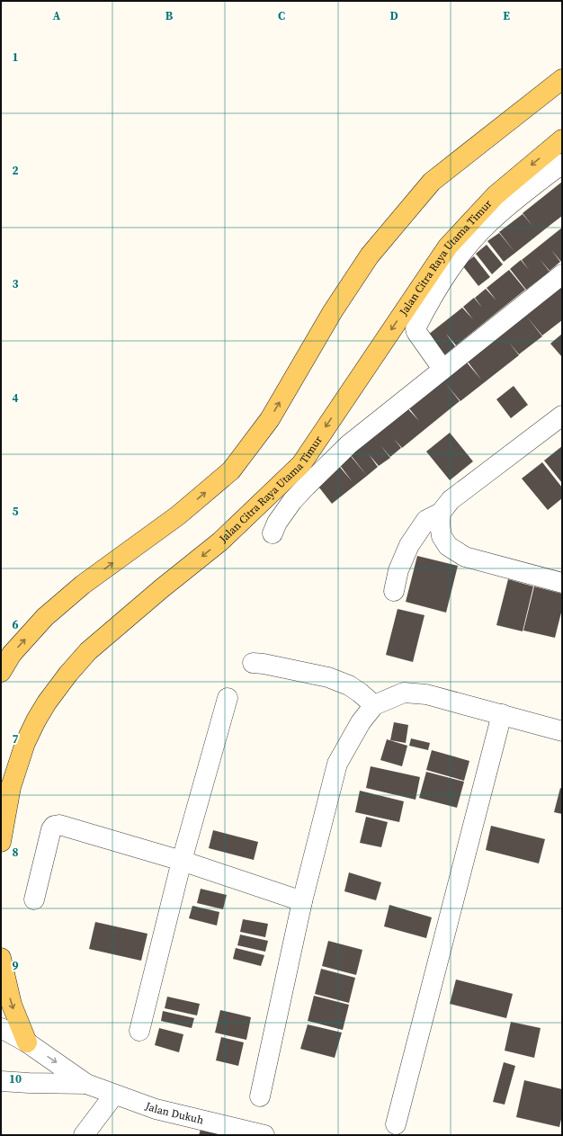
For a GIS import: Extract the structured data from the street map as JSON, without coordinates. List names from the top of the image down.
{
  "streets": {
    "main road": ["Jalan Citra Raya Utama Timur"],
    "street": ["Jalan Dukuh"]
  },
  "grid": {
    "columns": [
      "A",
      "B",
      "C",
      "D",
      "E"
    ],
    "rows": [
      "1",
      "2",
      "3",
      "4",
      "5",
      "6",
      "7",
      "8",
      "9",
      "10"
    ]
  }
}
